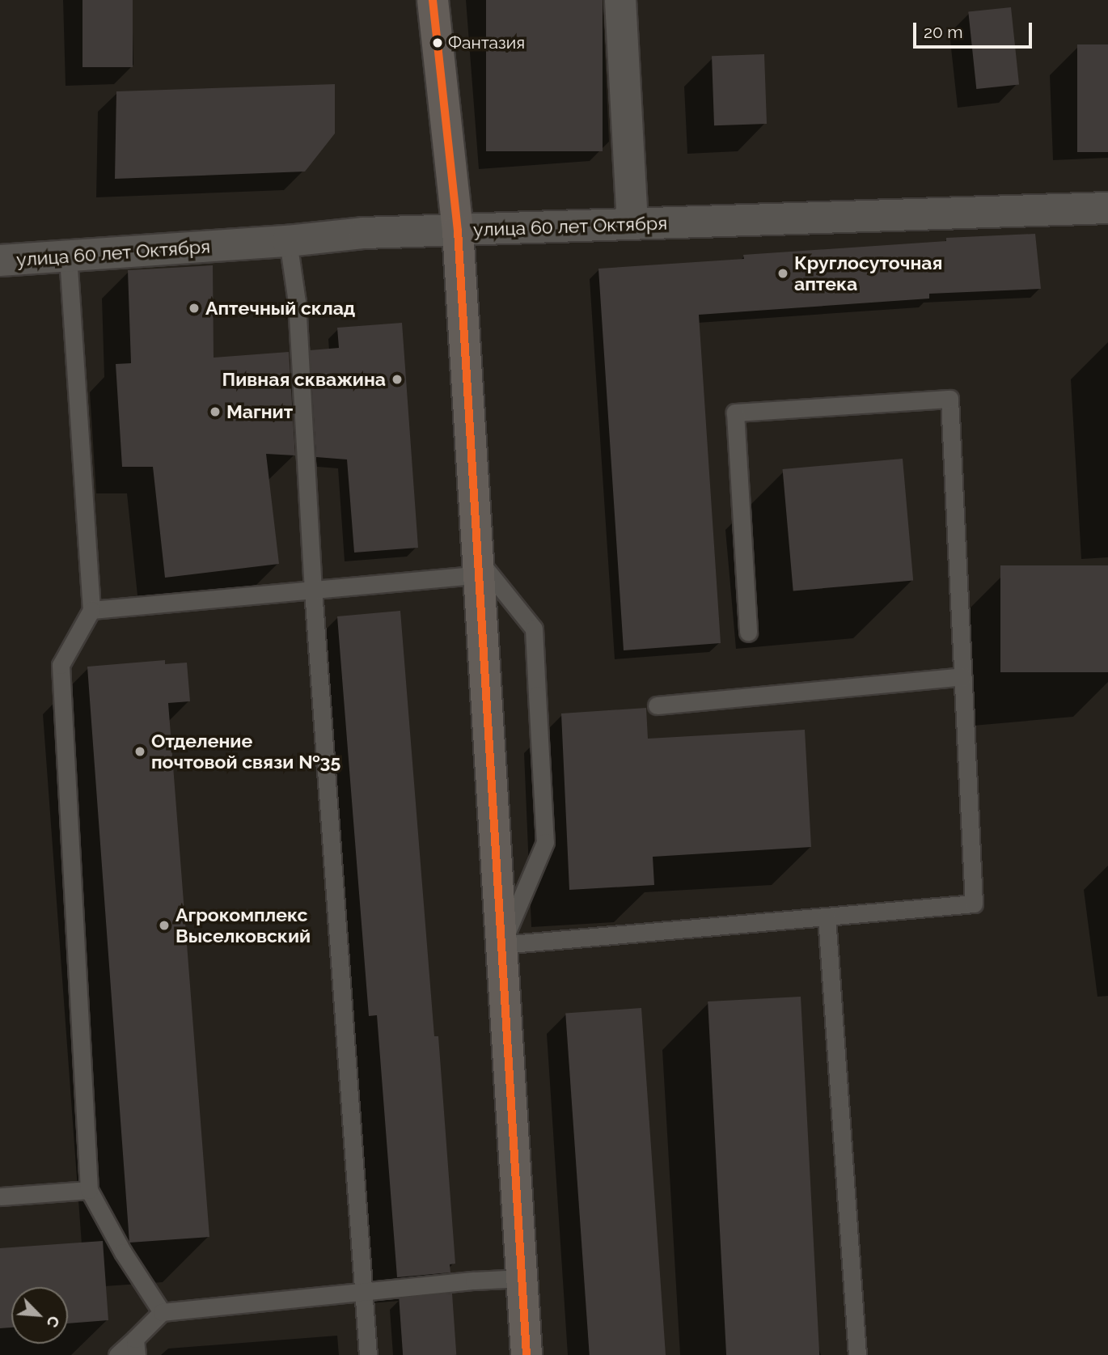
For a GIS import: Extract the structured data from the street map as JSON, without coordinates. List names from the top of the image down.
{
  "streets": {
    "street": ["улица 60 лет Октября"]
  },
  "places": [
    "Фантазия",
    "Круглосуточная аптека",
    "Аптечный склад",
    "Пивная скважина",
    "Магнит",
    "Отделение почтовой связи №35",
    "Агрокомплекс Выселковский"
  ],
  "scale_bar": "20 m",
  "north": "bottom right"
}
